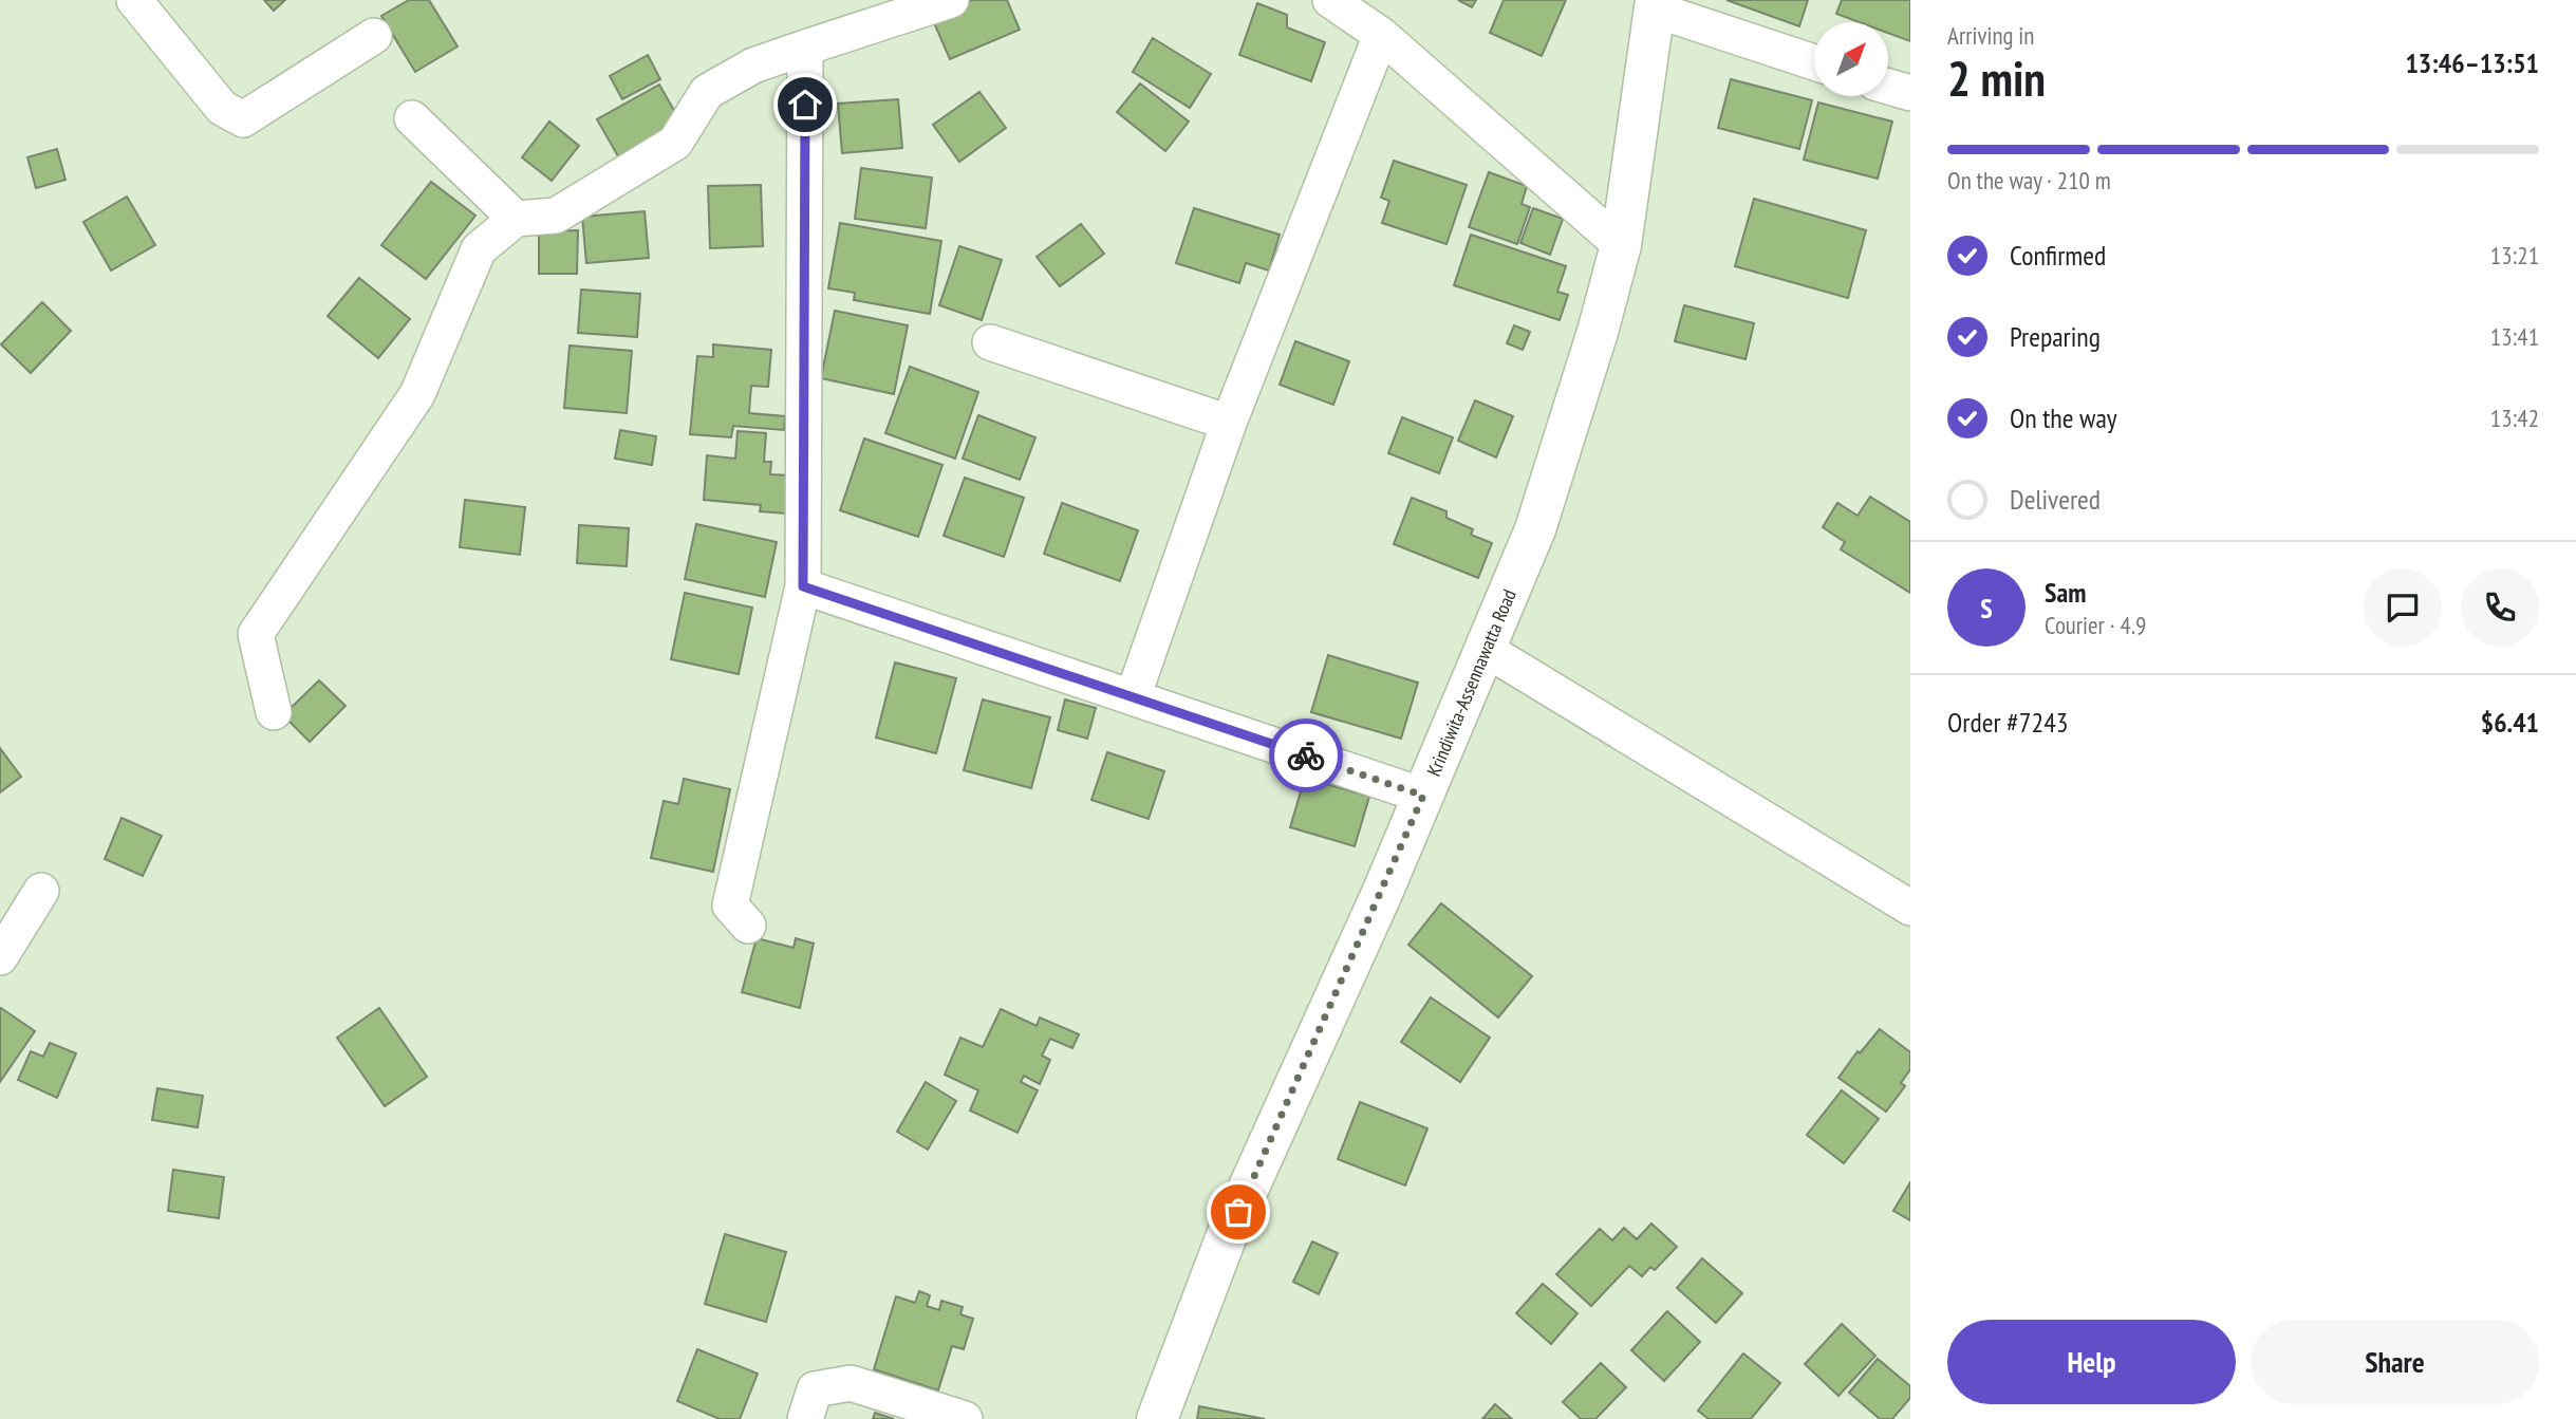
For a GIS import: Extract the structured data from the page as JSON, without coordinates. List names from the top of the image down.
{
  "streets": {
    "main road": ["Krindiwita-Assennawatta Road"]
  },
  "north": "top right",
  "page": {
    "heading": ["2 min", "Arriving in", "13:46–13:51"],
    "panel": [
      "Sam",
      "Courier · 4.9",
      "Order #7243",
      "$6.41"
    ],
    "bar": "On the way · 210 m",
    "list": [
      ["Confirmed", "13:21"],
      ["Preparing", "13:41"],
      ["On the way", "13:42"],
      "Delivered"
    ],
    "round": "S",
    "buttons": ["Help", "Share"]
  }
}
